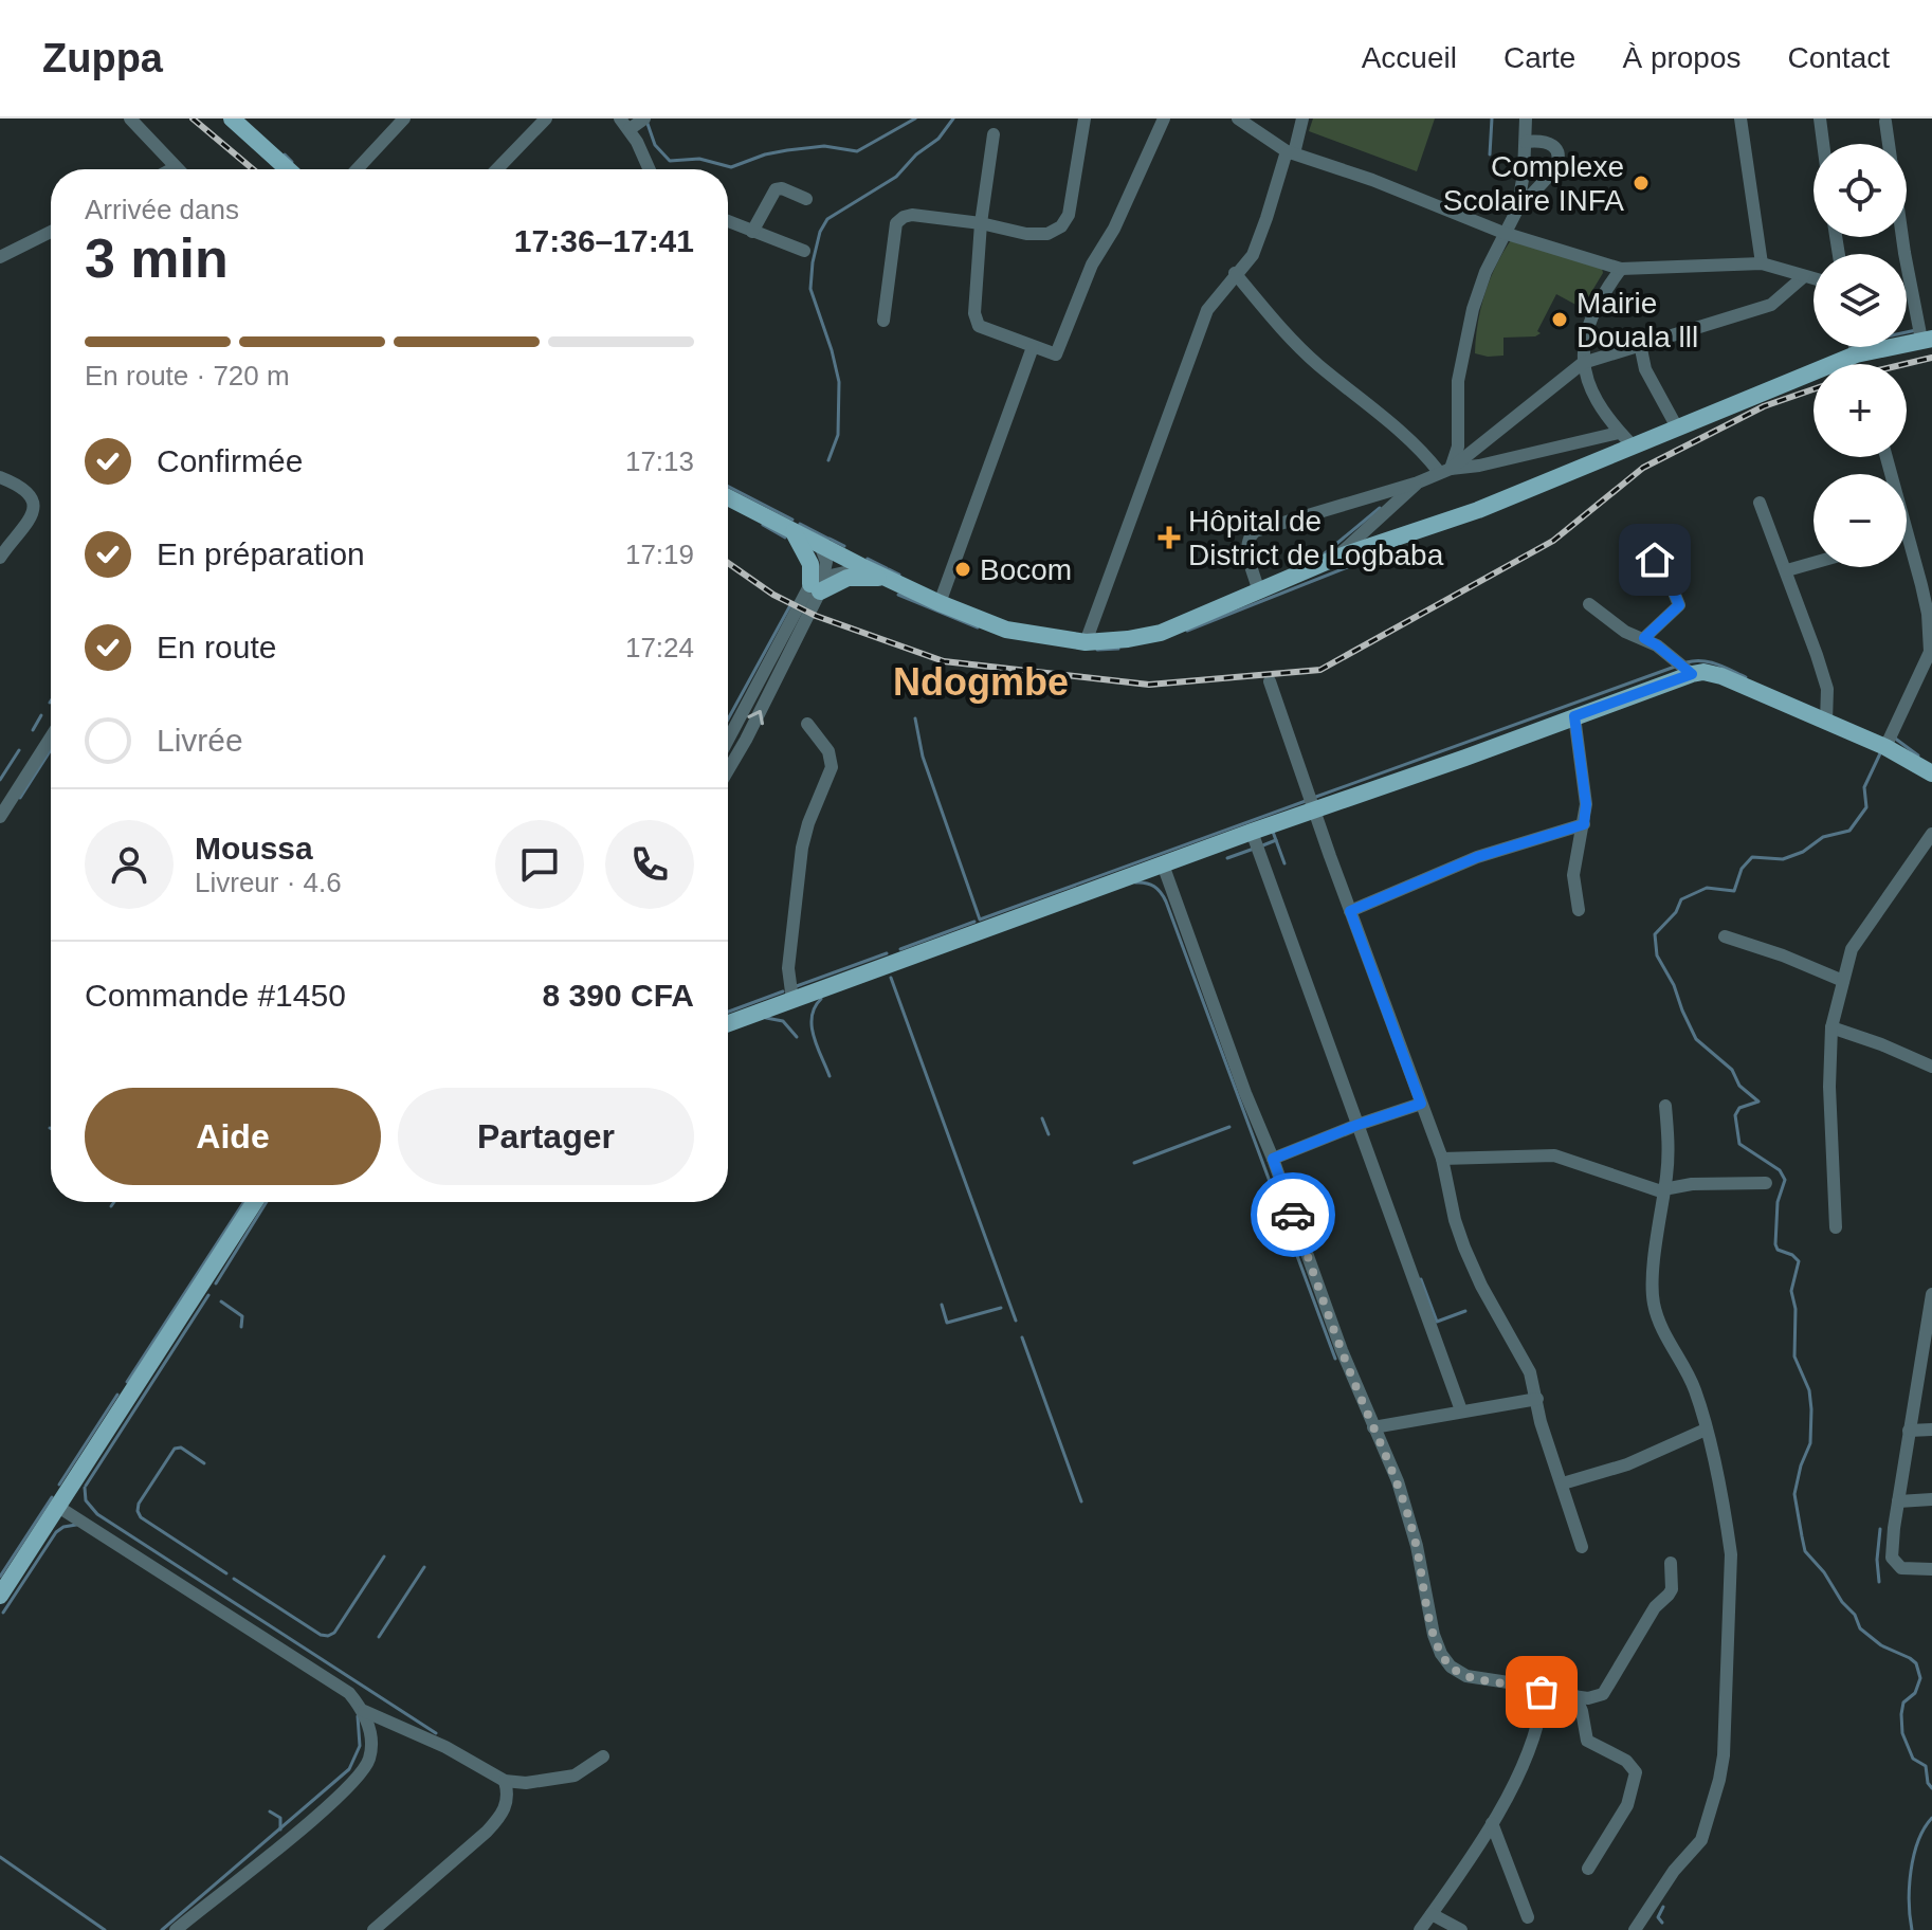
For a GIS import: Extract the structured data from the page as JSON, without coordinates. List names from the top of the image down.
{
  "districts": ["Ndogmbe"],
  "places": {
    "other": ["Complexe Scolaire INFA", "Mairie Douala lll", "Bocom"],
    "health": ["Hôpital de District de Logbaba"]
  },
  "page": {
    "header": "Zuppa",
    "nav": [
      "Accueil",
      "Carte",
      "À propos",
      "Contact"
    ],
    "map_buttons": ["+", "−"],
    "heading": ["3 min", "Arrivée dans", "17:36–17:41"],
    "panel": [
      "Moussa",
      "Livreur · 4.6",
      "Commande #1450",
      "8 390 CFA"
    ],
    "bar": "En route · 720 m",
    "list": [
      ["Confirmée", "17:13"],
      ["En préparation", "17:19"],
      ["En route", "17:24"],
      "Livrée"
    ],
    "buttons": ["Aide", "Partager"]
  }
}
